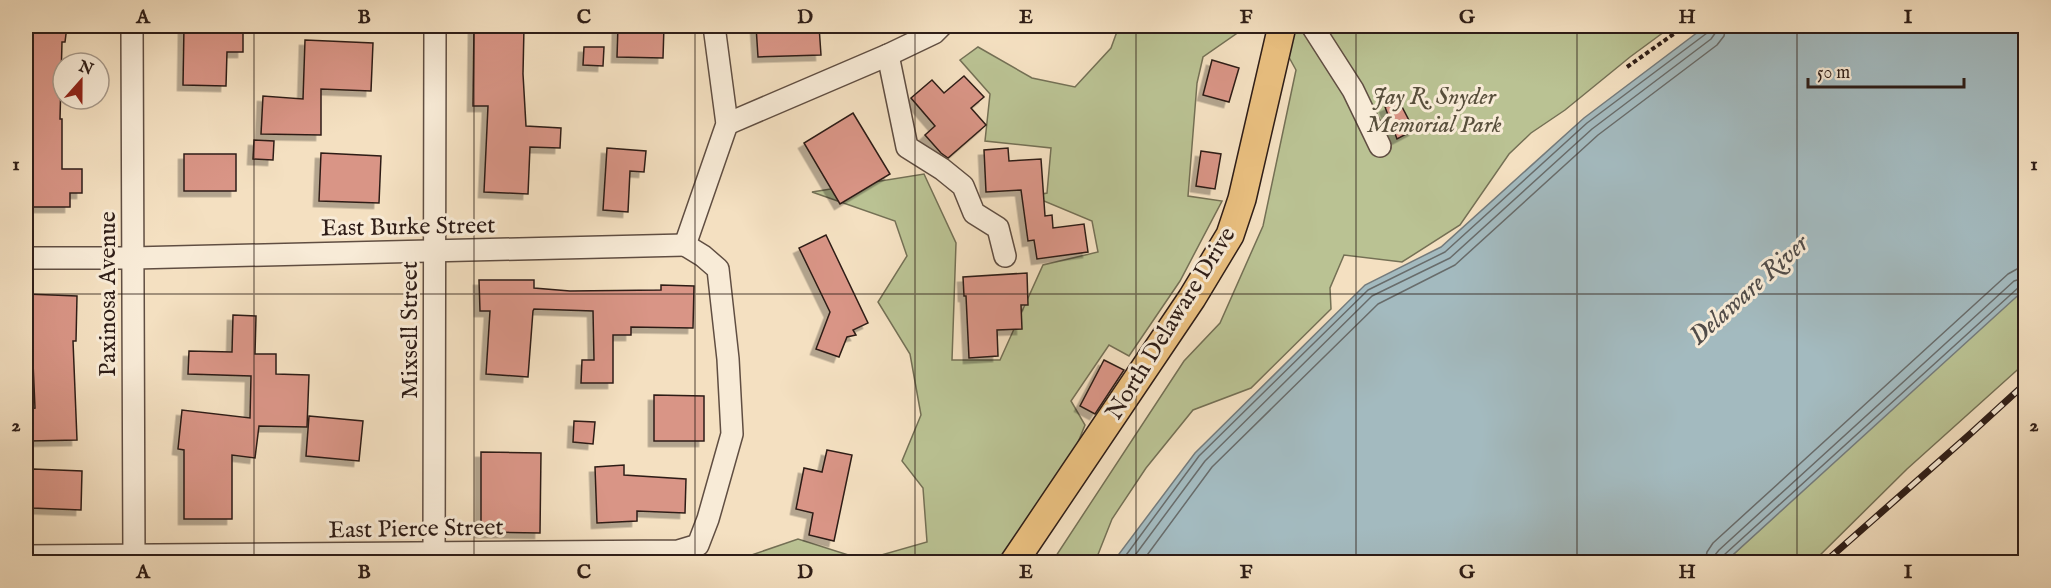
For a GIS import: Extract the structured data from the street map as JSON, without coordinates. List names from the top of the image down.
{
  "streets": {
    "main road": ["North Delaware Drive"],
    "street": [
      "East Burke Street",
      "Paxinosa Avenue",
      "Mixsell Street",
      "East Pierce Street"
    ]
  },
  "crossings": [
    ["East Burke Street", "Paxinosa Avenue"],
    ["East Burke Street", "Mixsell Street"],
    ["East Burke Street", "East Pierce Street"],
    ["Paxinosa Avenue", "East Pierce Street"],
    ["Mixsell Street", "East Pierce Street"]
  ],
  "water": ["Delaware River"],
  "parks": ["Jay R. Snyder Memorial Park"],
  "scale_bar": "50 m",
  "north": "top",
  "grid": {
    "columns": [
      "A",
      "B",
      "C",
      "D",
      "E",
      "F",
      "G",
      "H",
      "I"
    ],
    "rows": ["1", "2"]
  }
}
